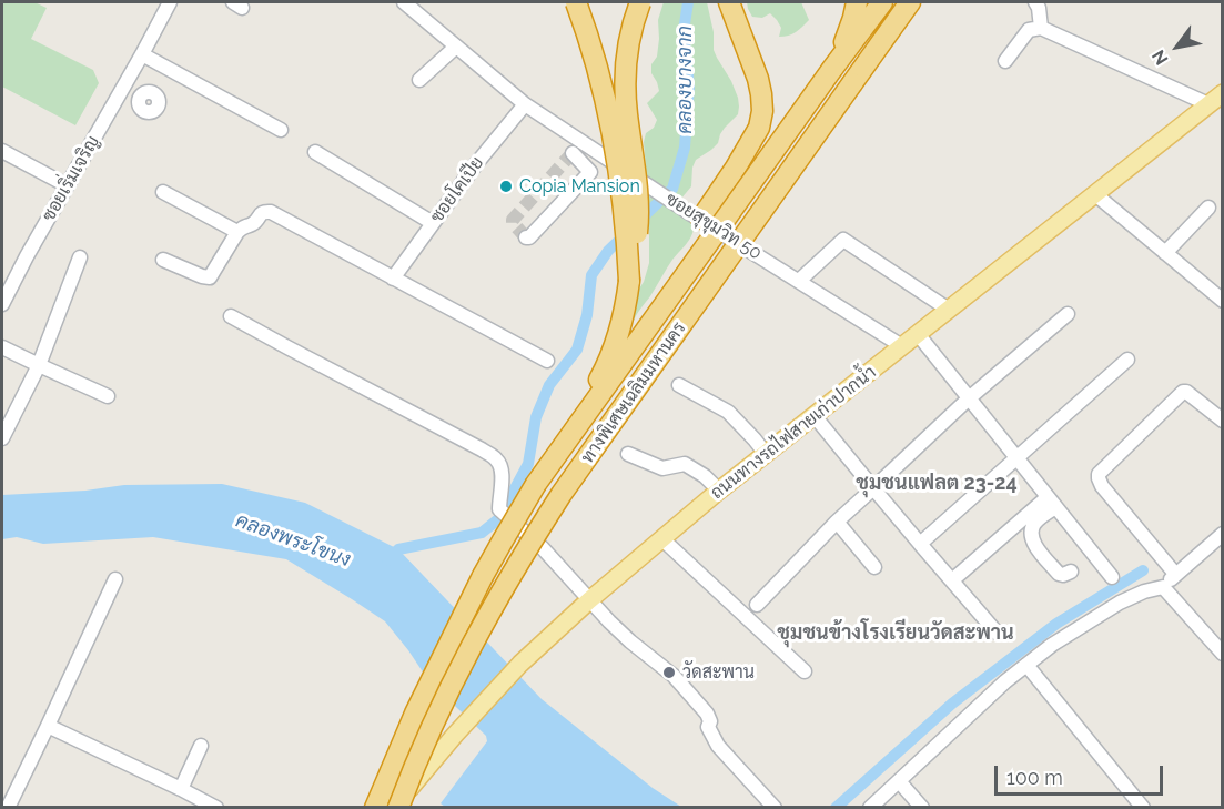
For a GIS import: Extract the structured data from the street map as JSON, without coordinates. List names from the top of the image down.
{
  "streets": {
    "highway": ["ทางพิเศษเฉลิมมหานคร"],
    "main road": ["ถนนทางรถไฟสายเก่าปากน้ำ"],
    "street": ["ซอยเริ่มเจริญ", "ซอยโคเปีย", "ซอยสุขุมวิท 50"]
  },
  "crossings": [
    ["ซอยโคเปีย", "ซอยสุขุมวิท 50"],
    ["ซอยสุขุมวิท 50", "ถนนทางรถไฟสายเก่าปากน้ำ"],
    ["ทางพิเศษเฉลิมมหานคร", "ถนนทางรถไฟสายเก่าปากน้ำ"]
  ],
  "districts": ["ชุมชนแฟลต 23-24", "ชุมชนข้างโรงเรียนวัดสะพาน"],
  "water": ["คลองบางจาก", "คลองพระโขนง"],
  "places": ["Copia Mansion", "วัดสะพาน"],
  "scale_bar": "100 m",
  "north": "bottom left"
}
